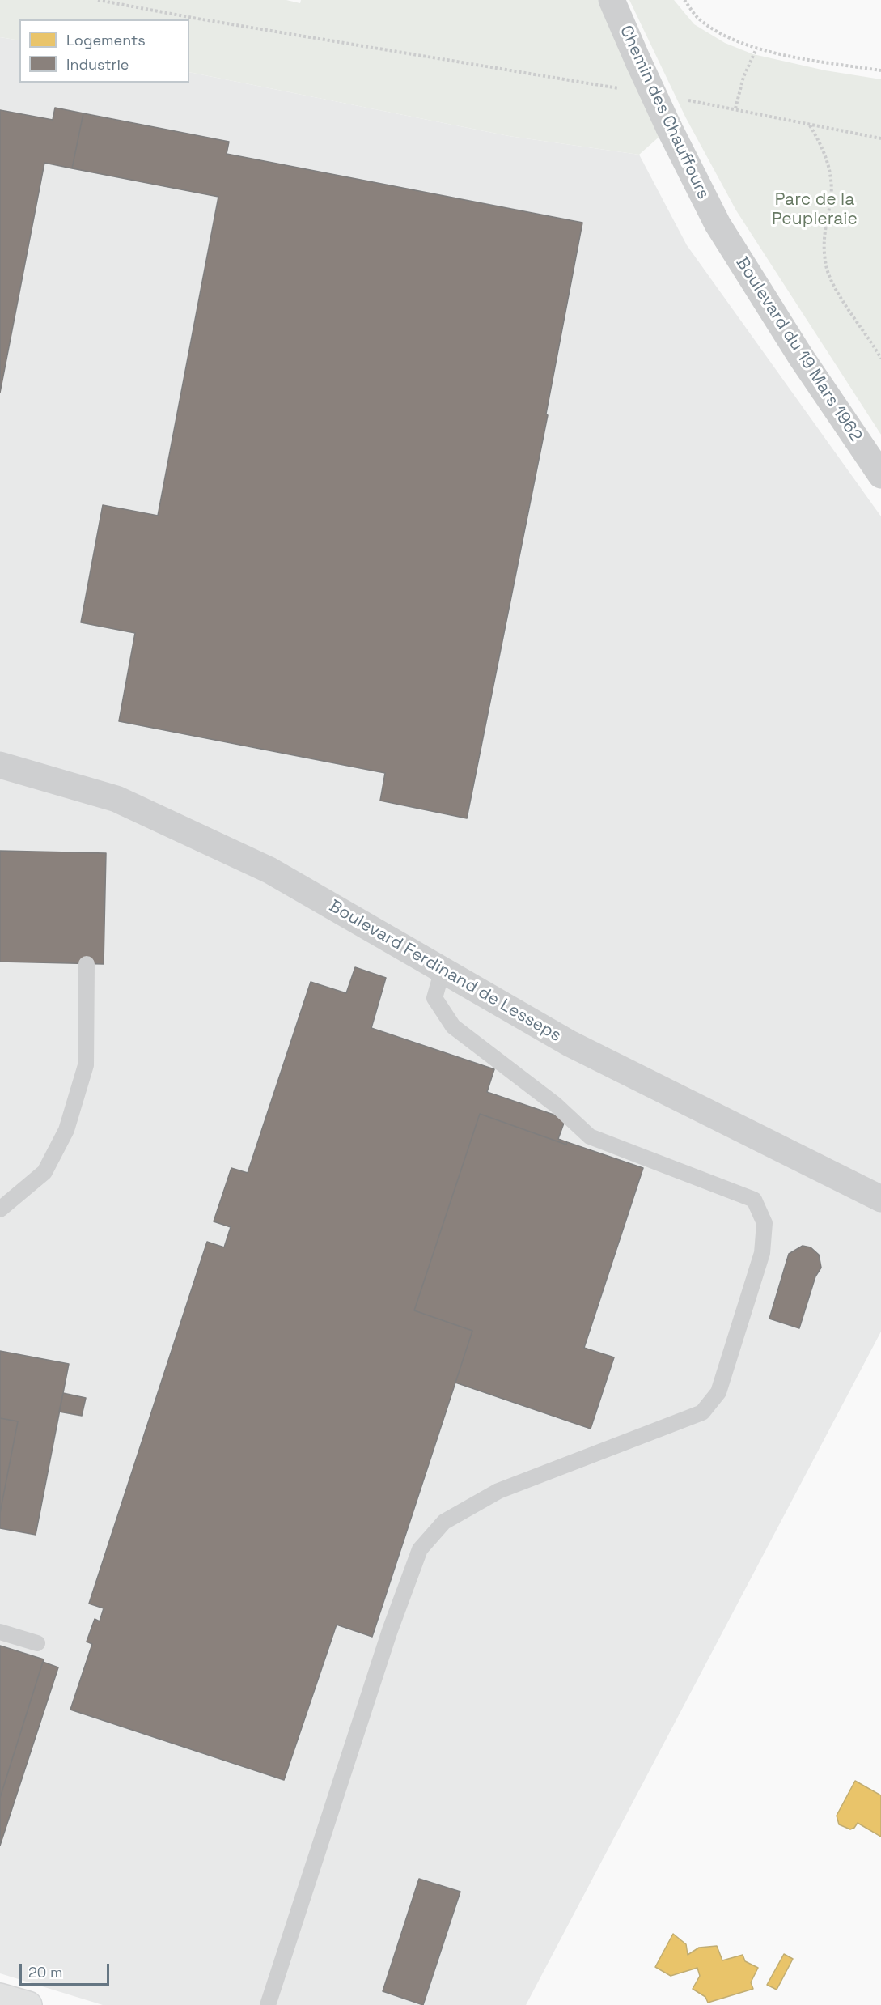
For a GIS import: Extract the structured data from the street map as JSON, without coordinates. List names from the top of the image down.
{
  "streets": {
    "street": ["Chemin des Chauffours", "Boulevard du 19 Mars 1962", "Boulevard Ferdinand de Lesseps"]
  },
  "crossings": [
    ["Chemin des Chauffours", "Boulevard du 19 Mars 1962"]
  ],
  "parks": ["Parc de la Peupleraie"],
  "legend": ["Logements", "Industrie"],
  "scale_bar": "20 m"
}
